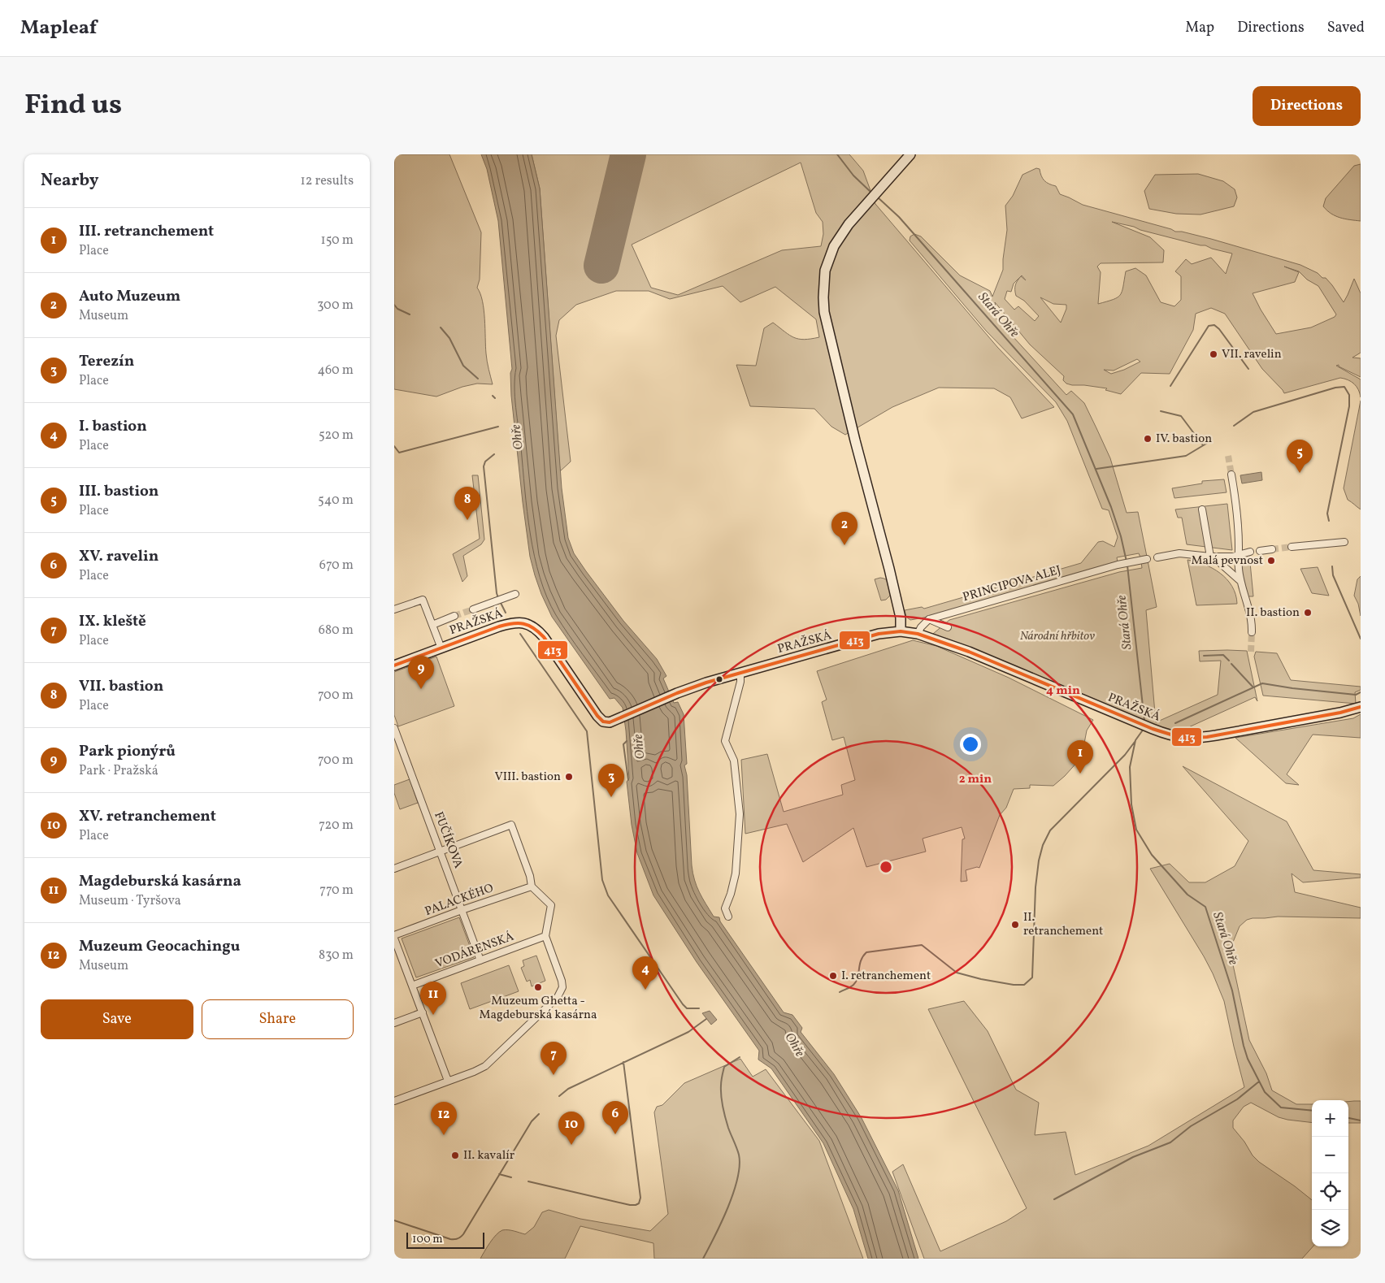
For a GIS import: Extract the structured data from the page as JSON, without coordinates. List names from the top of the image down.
{
  "streets": {
    "main road": ["PRAŽSKÁ"],
    "street": [
      "PRINCIPOVA ALEJ",
      "FUČÍKOVA",
      "PALACKÉHO",
      "VODÁRENSKÁ"
    ]
  },
  "crossings": [
    ["FUČÍKOVA", "PALACKÉHO"],
    ["FUČÍKOVA", "VODÁRENSKÁ"]
  ],
  "water": ["Stará Ohře", "Ohře"],
  "parks": ["Národní hřbitov"],
  "places": [
    "VII. ravelin",
    "IV. bastion",
    "Malá pevnost",
    "II. bastion",
    "VIII. bastion",
    "II. retranchement",
    "I. retranchement",
    "Muzeum Ghetta - Magdeburská kasárna",
    "II. kavalír"
  ],
  "lines": ["transit line 413"],
  "scale_bar": "100 m",
  "page": {
    "header": "Mapleaf",
    "nav": ["Map", "Directions", "Saved"],
    "title": "Find us",
    "buttons": [
      "Directions",
      ["Save", "Share"]
    ],
    "heading": ["Nearby", "12 results"],
    "list": [
      {
        "mark": "1",
        "name": "III. retranchement",
        "note": "Place",
        "value": "150 m"
      },
      {
        "mark": "2",
        "name": "Auto Muzeum",
        "note": "Museum",
        "value": "300 m"
      },
      {
        "mark": "3",
        "name": "Terezín",
        "note": "Place",
        "value": "460 m"
      },
      {
        "mark": "4",
        "name": "I. bastion",
        "note": "Place",
        "value": "520 m"
      },
      {
        "mark": "5",
        "name": "III. bastion",
        "note": "Place",
        "value": "540 m"
      },
      {
        "mark": "6",
        "name": "XV. ravelin",
        "note": "Place",
        "value": "670 m"
      },
      {
        "mark": "7",
        "name": "IX. kleště",
        "note": "Place",
        "value": "680 m"
      },
      {
        "mark": "8",
        "name": "VII. bastion",
        "note": "Place",
        "value": "700 m"
      },
      {
        "mark": "9",
        "name": "Park pionýrů",
        "note": "Park · Pražská",
        "value": "700 m"
      },
      {
        "mark": "10",
        "name": "XV. retranchement",
        "note": "Place",
        "value": "720 m"
      },
      {
        "mark": "11",
        "name": "Magdeburská kasárna",
        "note": "Museum · Tyršova",
        "value": "770 m"
      },
      {
        "mark": "12",
        "name": "Muzeum Geocachingu",
        "note": "Museum",
        "value": "830 m"
      }
    ],
    "pins": [
      "5",
      "8",
      "2",
      "9",
      "1",
      "3",
      "4",
      "11",
      "7",
      "6",
      "12",
      "10"
    ],
    "map_buttons": ["+", "−"],
    "scale": "100 m"
  },
  "rings": ["4 min", "2 min"]
}
